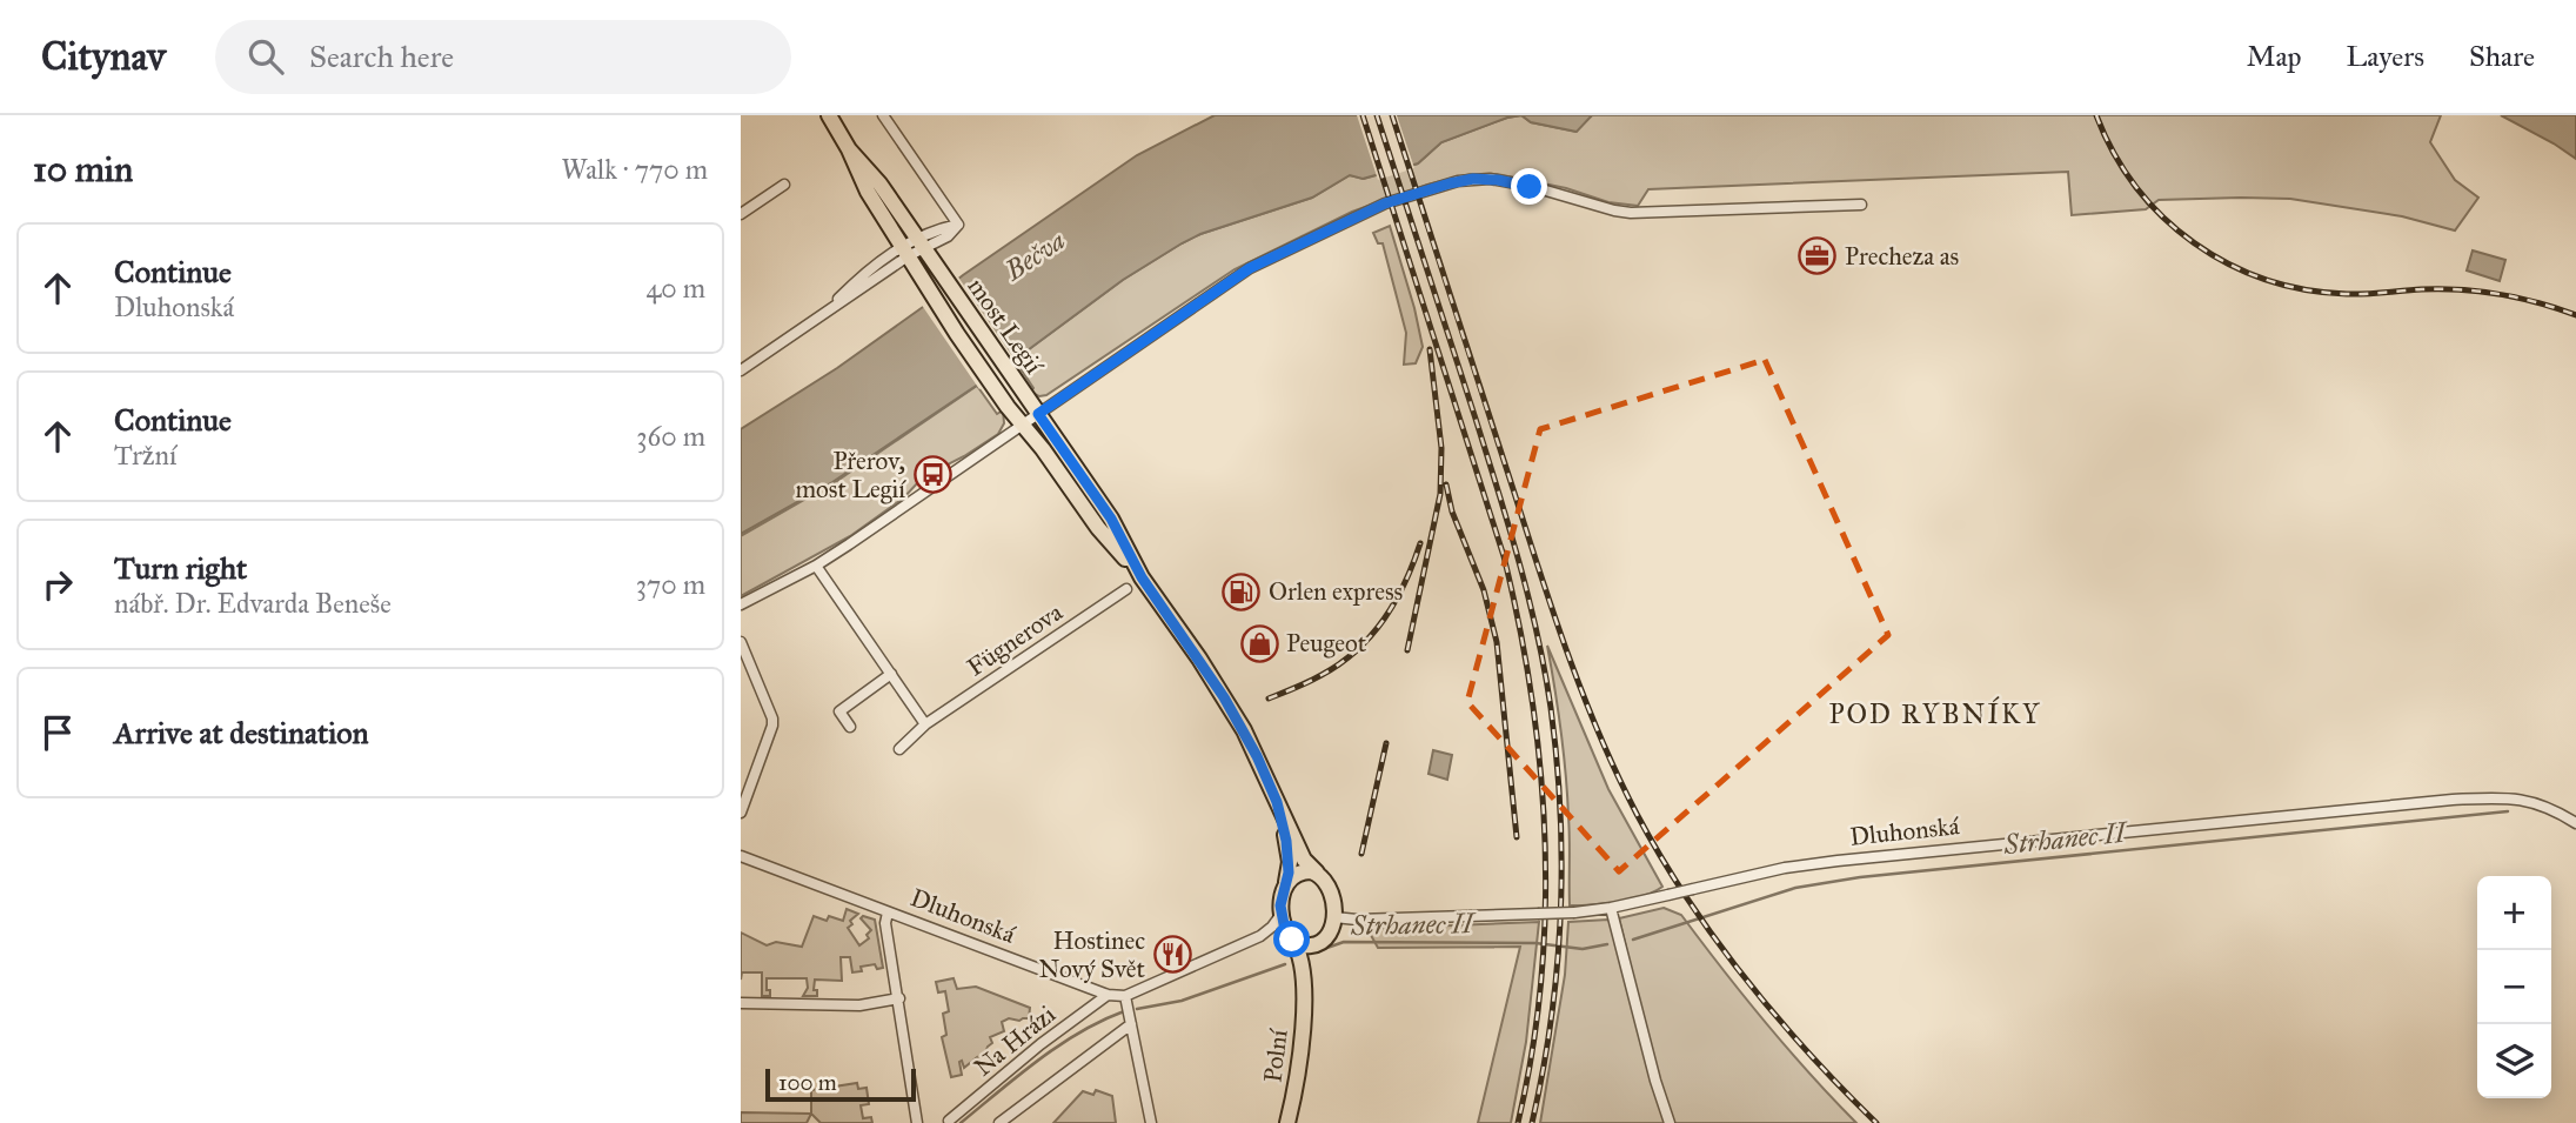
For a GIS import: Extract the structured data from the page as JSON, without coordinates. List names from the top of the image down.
{
  "streets": {
    "main road": ["most Legií", "Polní"],
    "street": ["Fügnerova", "Dluhonská", "Na Hrázi"]
  },
  "crossings": [
    ["Dluhonská", "Na Hrázi"],
    ["Dluhonská", "Polní"]
  ],
  "districts": ["POD RYBNÍKY"],
  "water": ["Bečva", "Strhanec II"],
  "places": {
    "office": ["Precheza as"],
    "bus stop": ["Přerov, most Legií"],
    "fuel station": ["Orlen express"],
    "shop": ["Peugeot"],
    "restaurant": ["Hostinec Nový Svět"]
  },
  "scale_bar": "100 m",
  "page": {
    "header": "Citynav",
    "search": "Search here",
    "nav": ["Map", "Layers", "Share"],
    "heading": ["10 min", "Walk · 770 m"],
    "list": [
      ["Continue", "Dluhonská", "40 m"],
      ["Continue", "Tržní", "360 m"],
      ["Turn right", "nábř. Dr. Edvarda Beneše", "370 m"],
      "Arrive at destination"
    ],
    "map_buttons": ["+", "−"],
    "scale": "100 m"
  }
}
